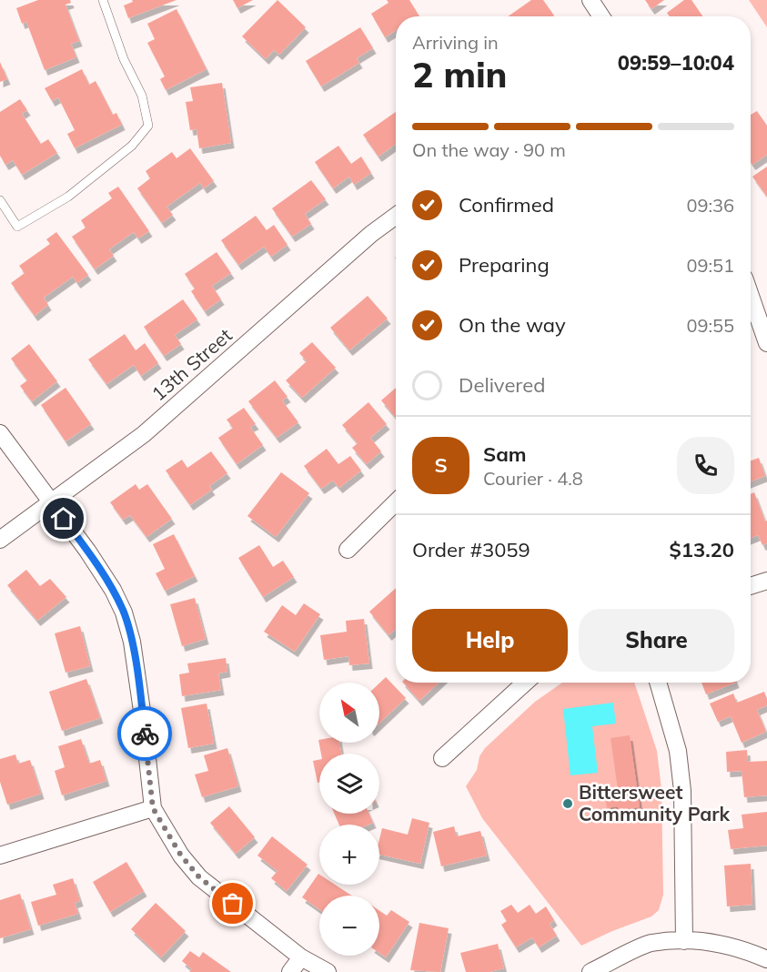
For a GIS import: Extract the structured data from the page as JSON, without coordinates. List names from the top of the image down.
{
  "streets": {
    "street": ["13th Street"]
  },
  "places": ["Bittersweet Community Park"],
  "north": "top left",
  "page": {
    "heading": ["2 min", "Arriving in", "09:59–10:04"],
    "panel": [
      "Sam",
      "Courier · 4.8",
      "Order #3059",
      "$13.20"
    ],
    "bar": "On the way · 90 m",
    "list": [
      ["Confirmed", "09:36"],
      ["Preparing", "09:51"],
      ["On the way", "09:55"],
      "Delivered"
    ],
    "round": "S",
    "buttons": ["Help", "Share"],
    "map_buttons": ["+", "−"]
  }
}
